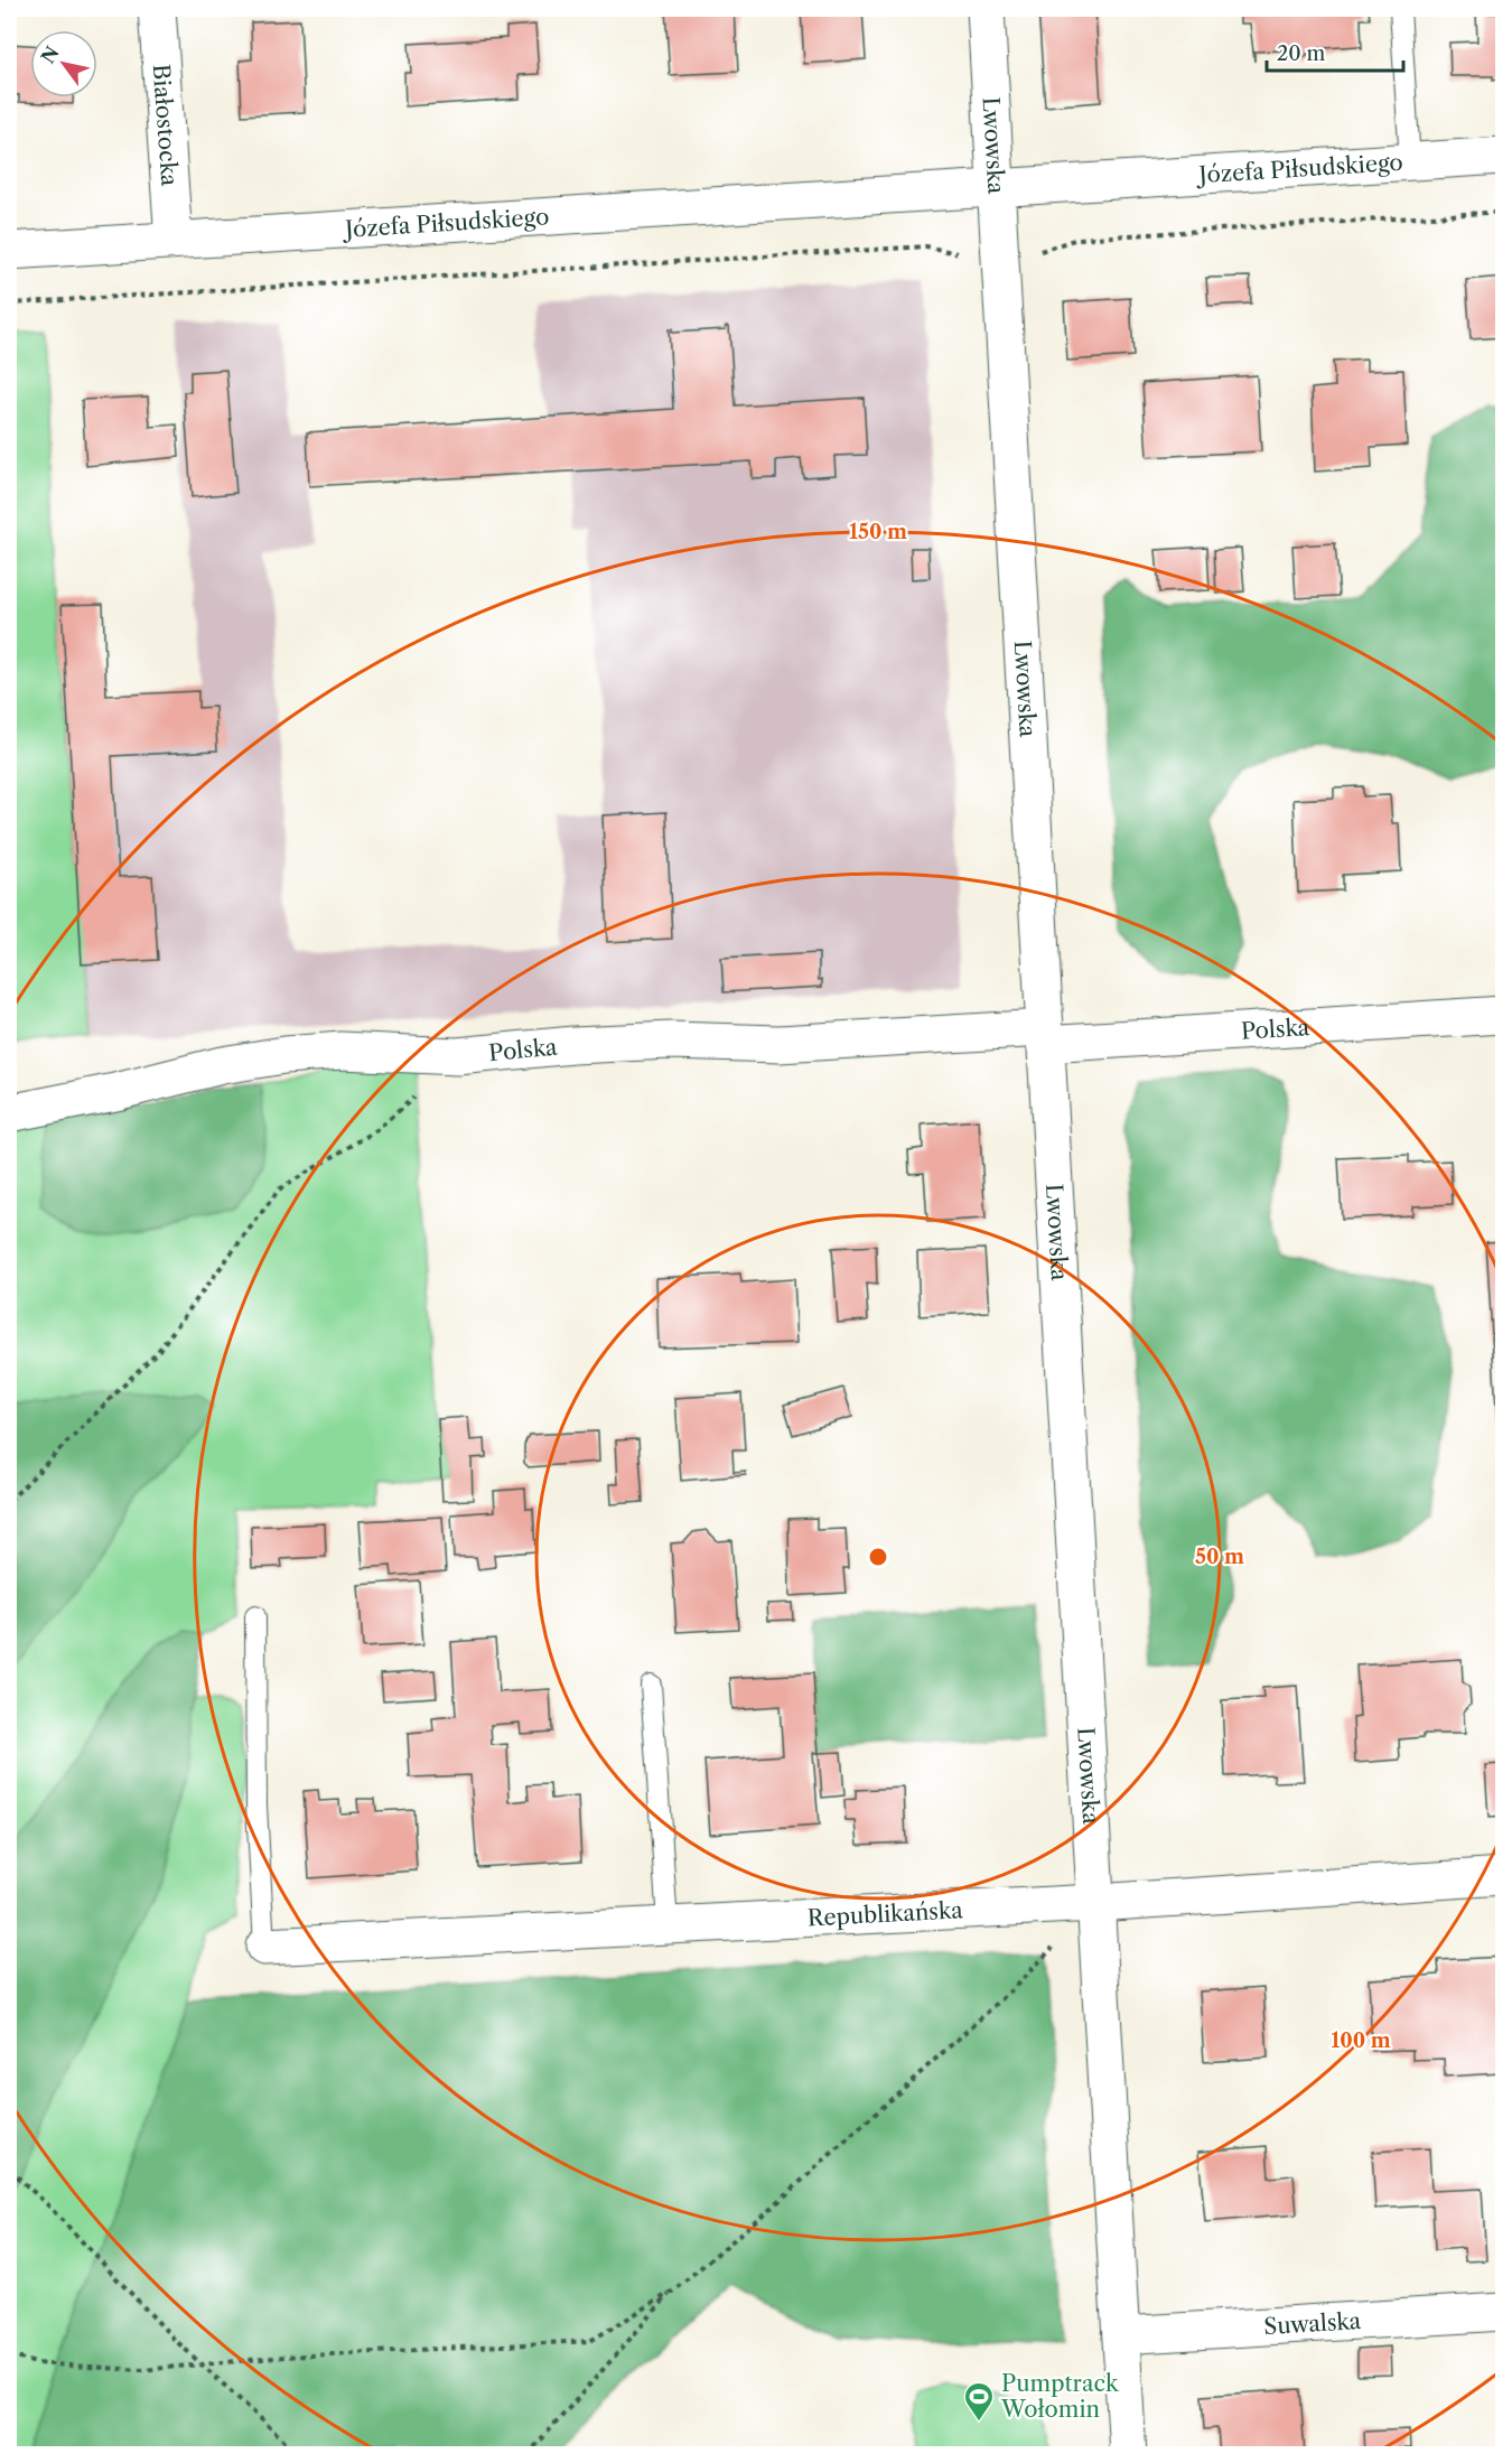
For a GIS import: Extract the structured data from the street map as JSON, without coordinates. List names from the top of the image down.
{
  "streets": {
    "street": [
      "Białostocka",
      "Lwowska",
      "Józefa Piłsudskiego",
      "Polska",
      "Republikańska",
      "Suwalska"
    ]
  },
  "crossings": [
    ["Białostocka", "Józefa Piłsudskiego"],
    ["Lwowska", "Józefa Piłsudskiego"],
    ["Lwowska", "Polska"],
    ["Lwowska", "Republikańska"],
    ["Lwowska", "Suwalska"]
  ],
  "places": {
    "sports": ["Pumptrack Wołomin"]
  },
  "scale_bar": "20 m",
  "north": "top left",
  "rings": ["150 m", "50 m", "100 m"]
}
